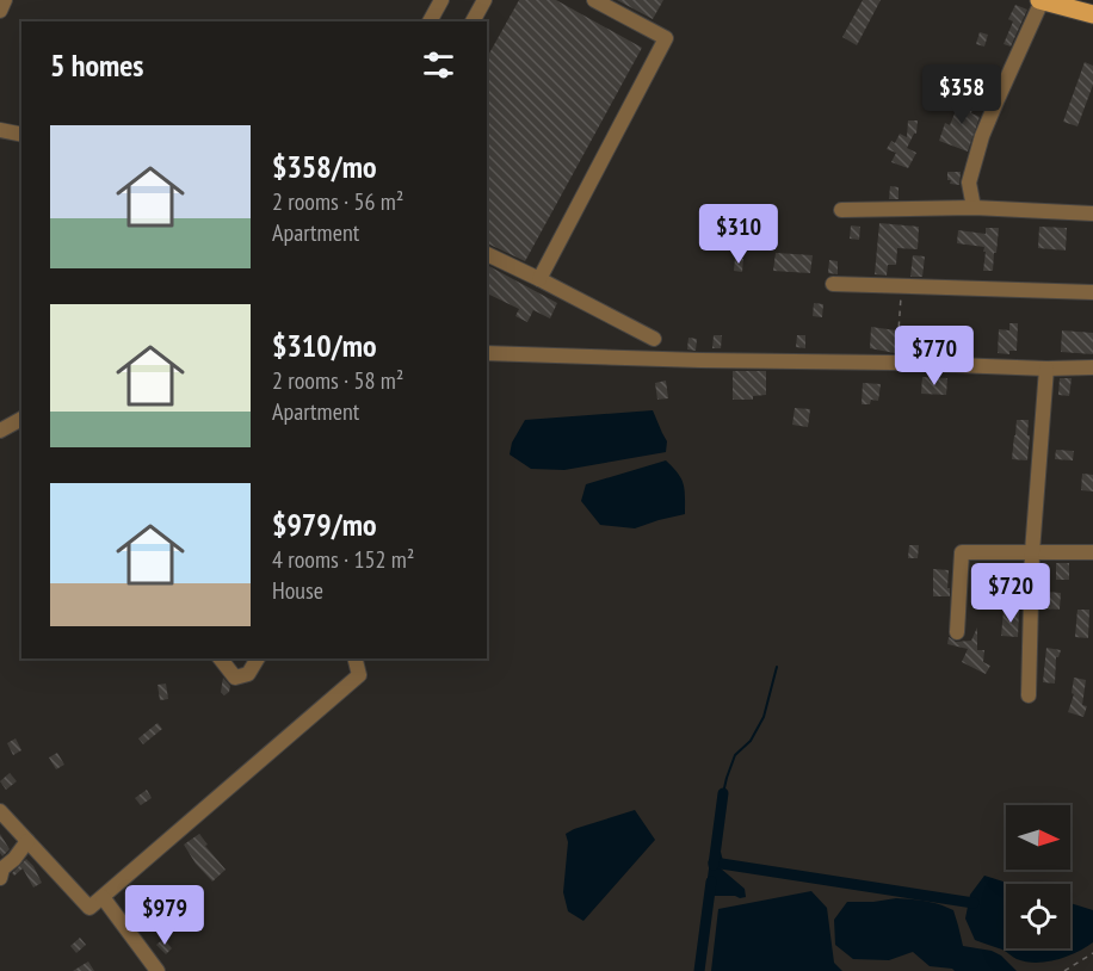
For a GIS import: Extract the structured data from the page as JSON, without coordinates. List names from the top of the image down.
{
  "north": "right",
  "page": {
    "heading": "5 homes",
    "price": [
      "$358",
      "$310",
      "$770",
      "$720",
      "$979"
    ],
    "list": [
      {
        "name": "$358/mo",
        "note": "2 rooms · 56 m² · Apartment"
      },
      {
        "name": "$310/mo",
        "note": "2 rooms · 58 m² · Apartment"
      },
      {
        "name": "$979/mo",
        "note": "4 rooms · 152 m² · House"
      }
    ]
  }
}
